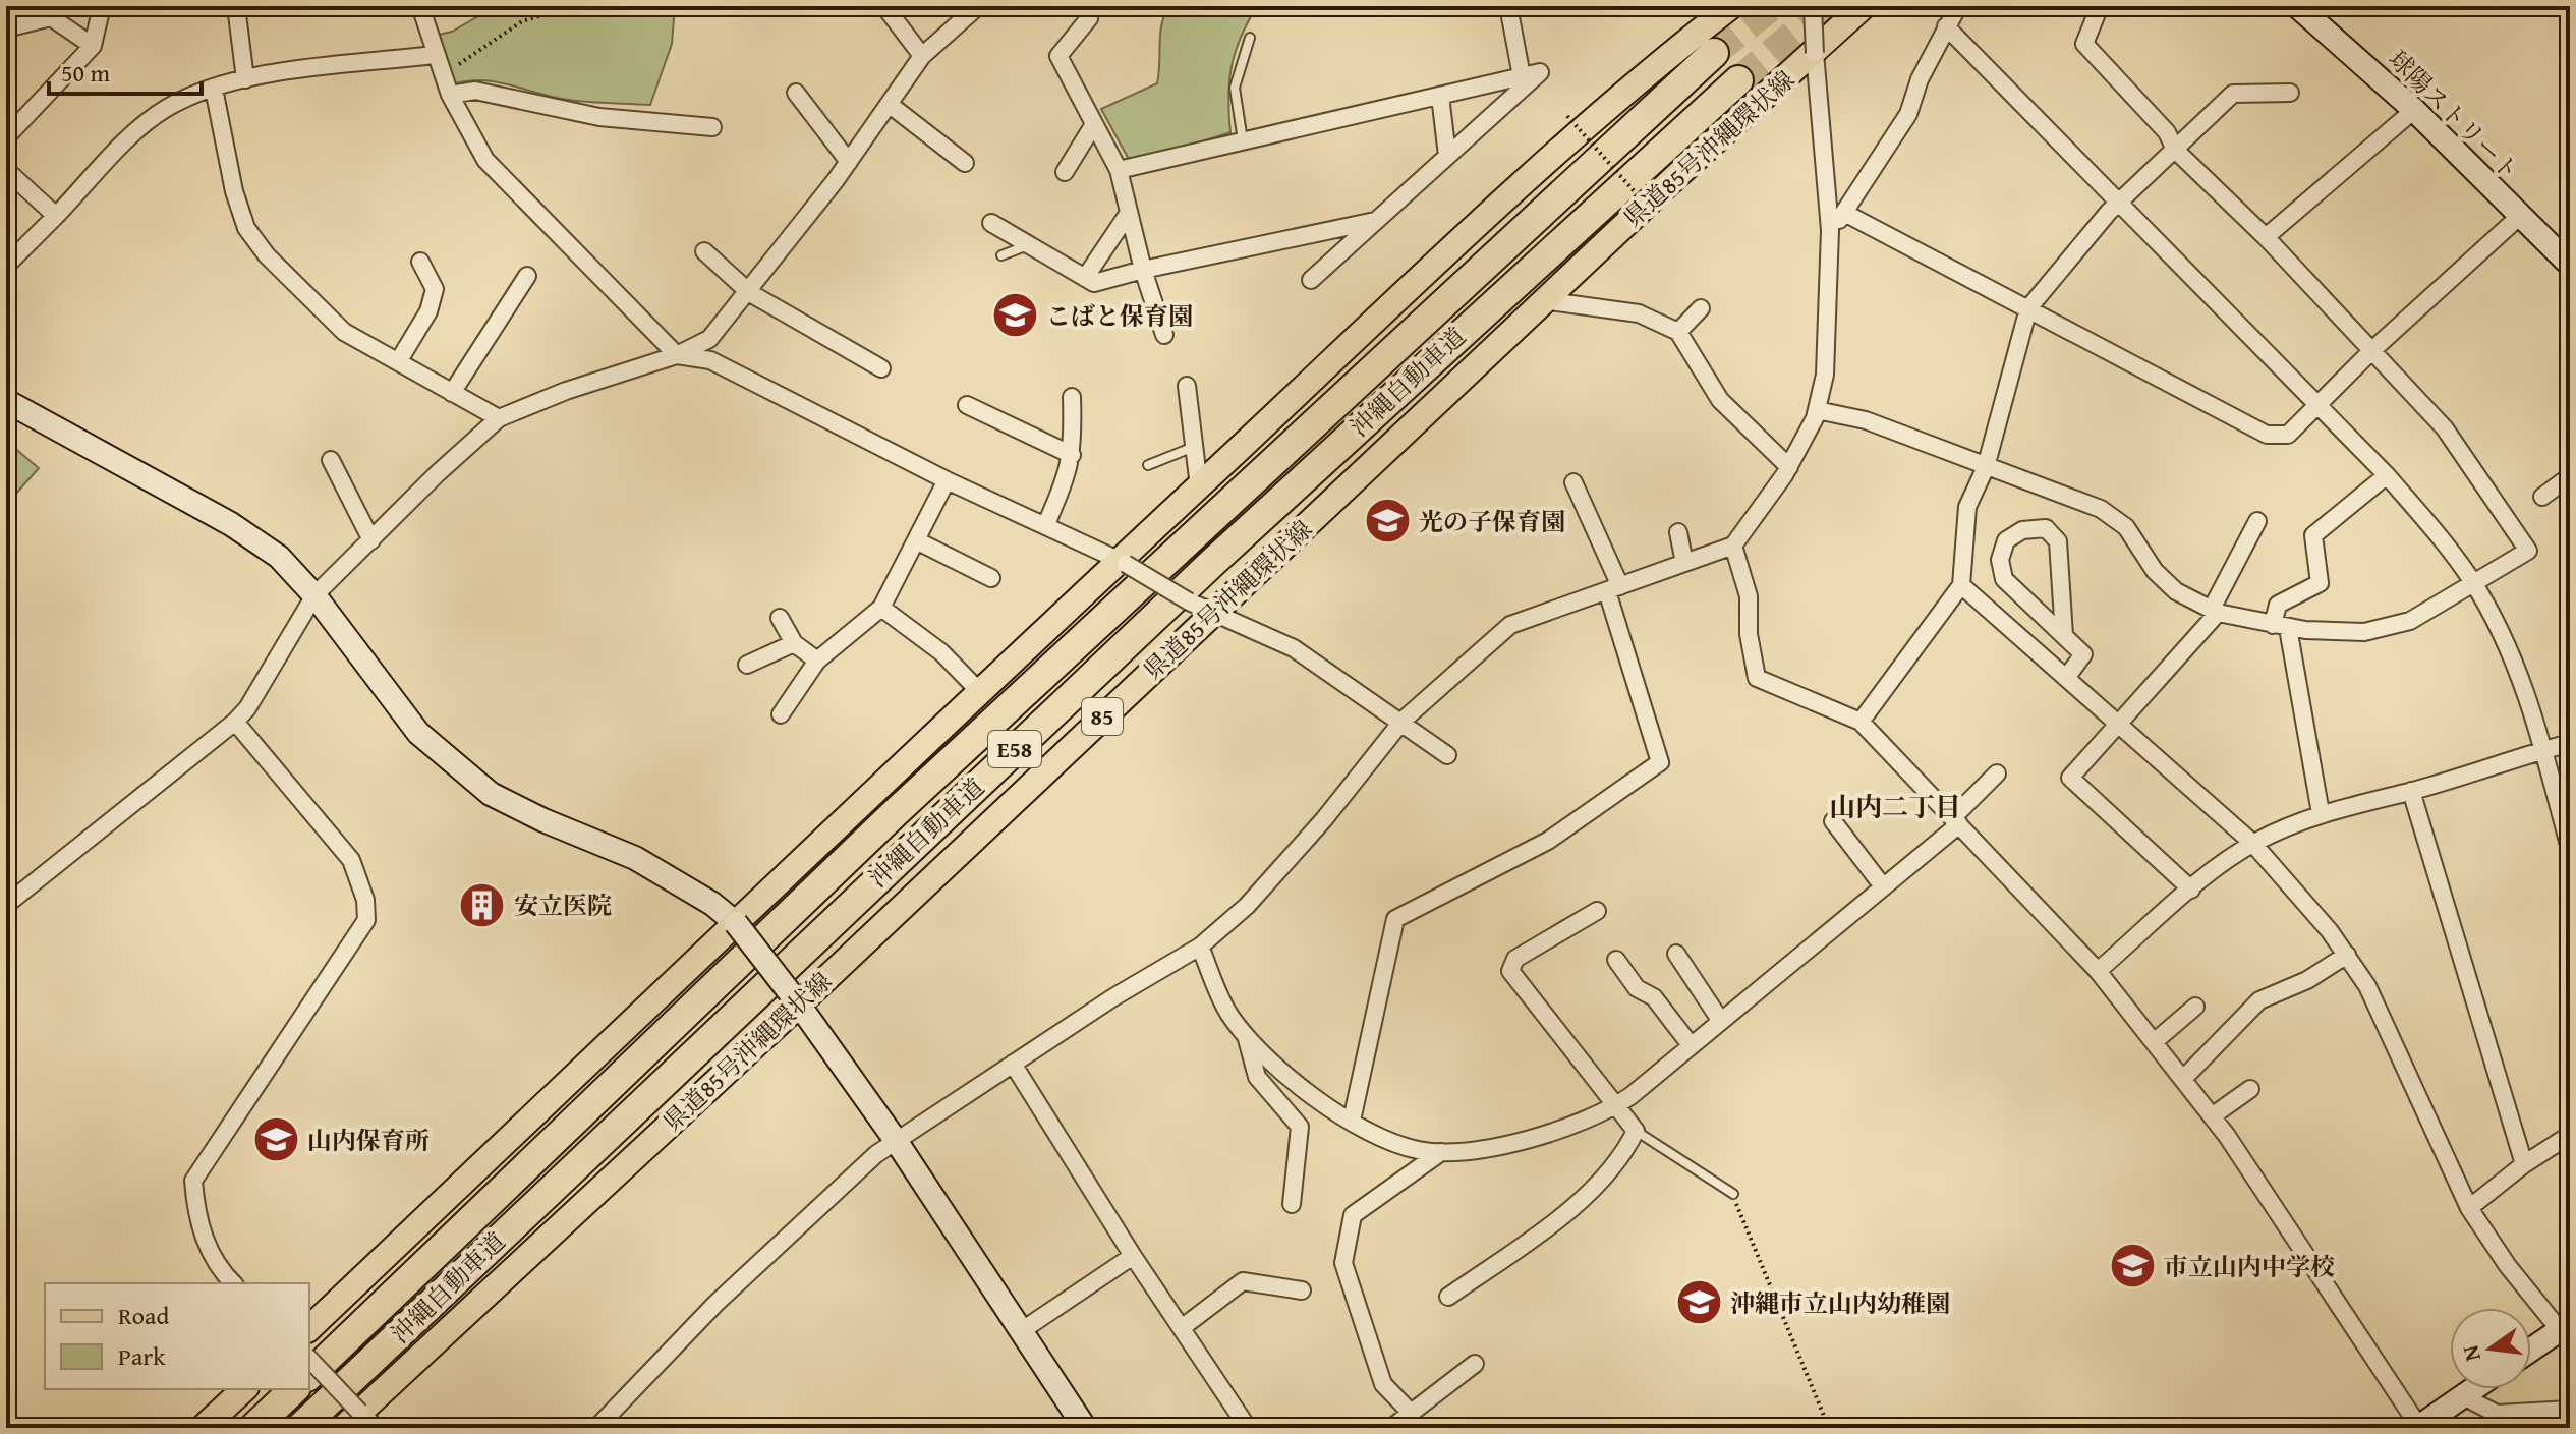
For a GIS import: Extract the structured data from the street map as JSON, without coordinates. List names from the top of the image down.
{
  "streets": {
    "highway": ["沖縄自動車道", "E58"],
    "main road": ["県道85号沖縄環状線", "85"],
    "street": ["球陽ストリート"]
  },
  "districts": ["山内二丁目"],
  "places": {
    "school or university": [
      "こばと保育園",
      "光の子保育園",
      "山内保育所",
      "市立山内中学校",
      "沖縄市立山内幼稚園"
    ],
    "building": ["安立医院"]
  },
  "legend": ["Road", "Park"],
  "scale_bar": "50 m",
  "north": "left"
}
